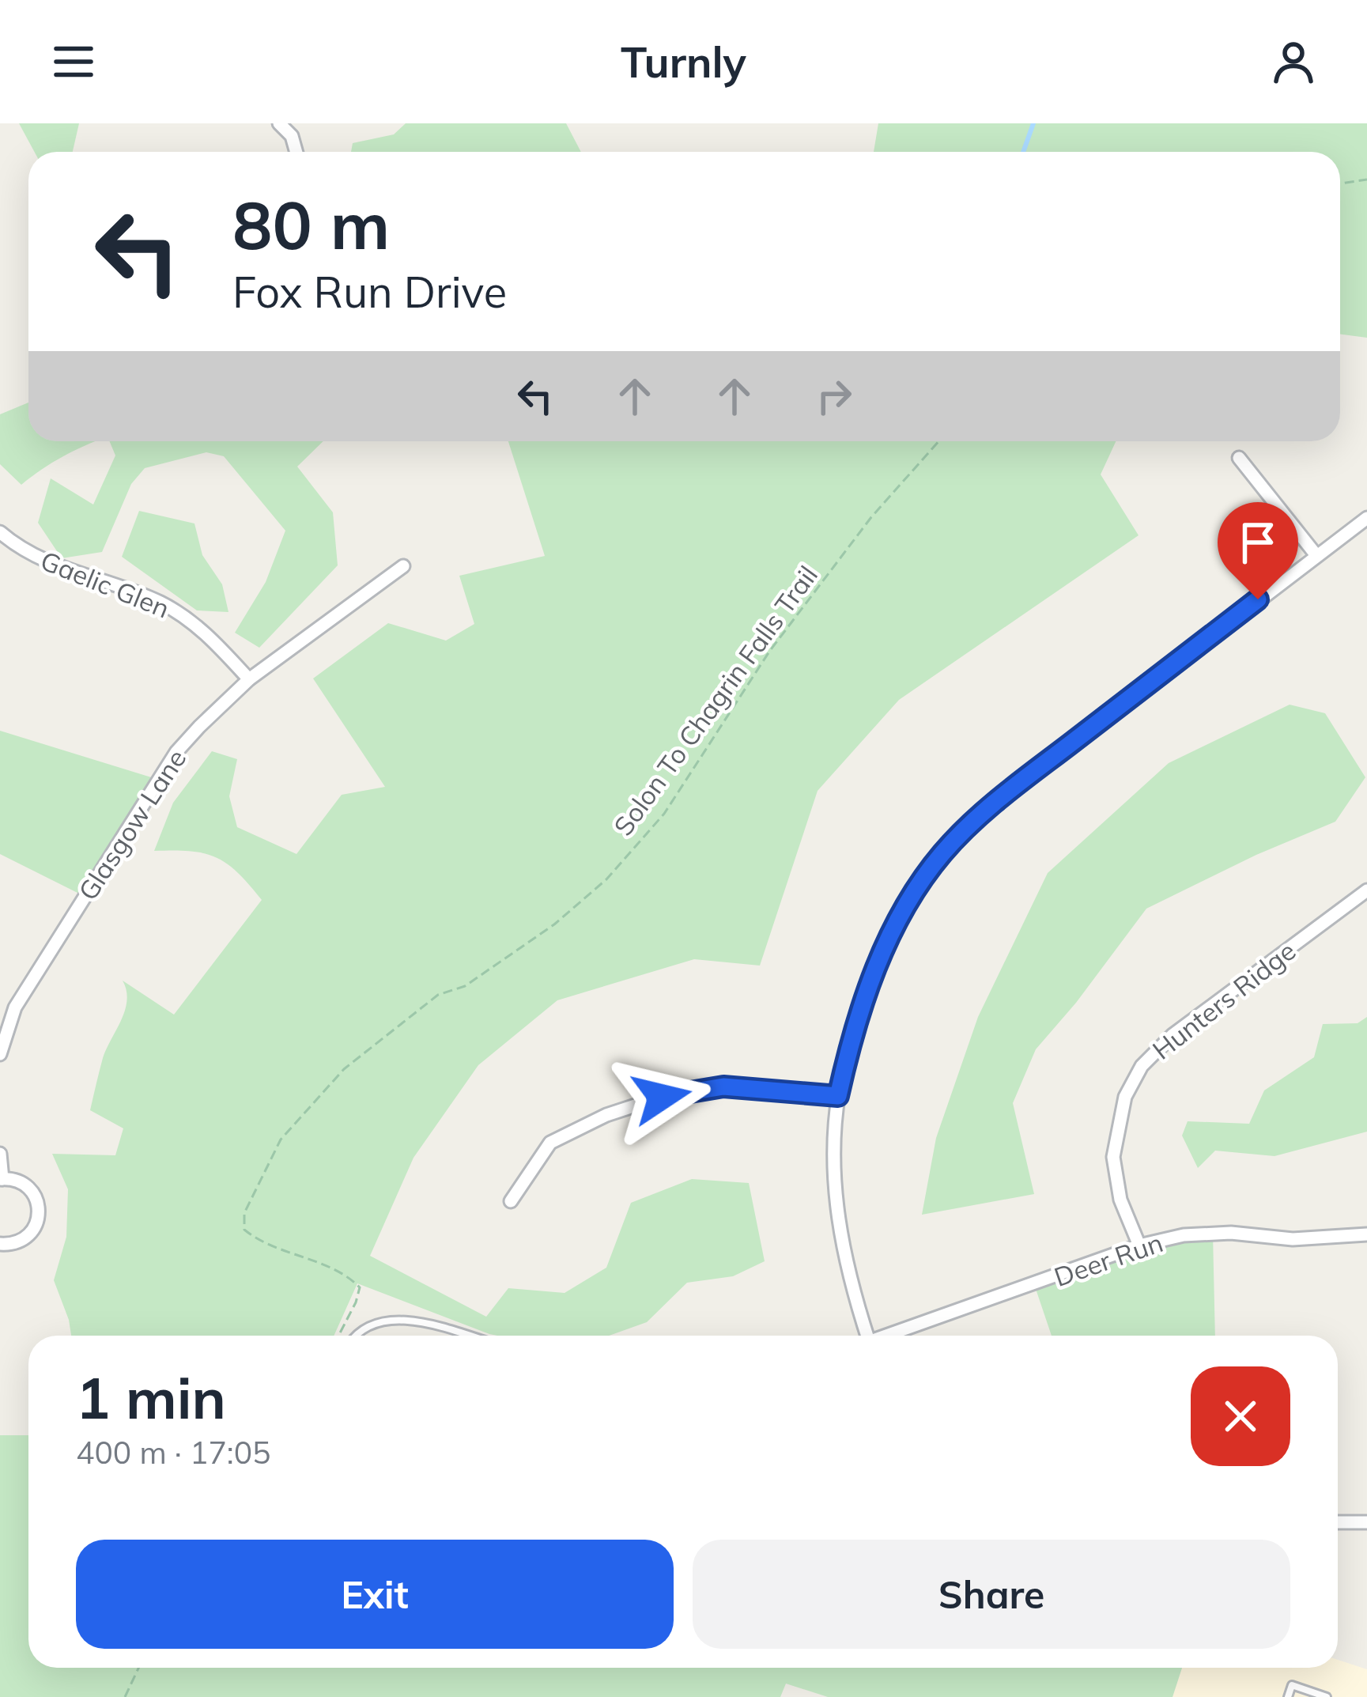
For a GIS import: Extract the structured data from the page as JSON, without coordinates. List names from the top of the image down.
{
  "streets": {
    "street": [
      "Gaelic Glen",
      "Glasgow Lane",
      "Hunters Ridge",
      "Deer Run"
    ],
    "path": ["Solon To Chagrin Falls Trail"]
  },
  "crossings": [
    ["Gaelic Glen", "Glasgow Lane"],
    ["Hunters Ridge", "Deer Run"]
  ],
  "page": {
    "header": "Turnly",
    "turn": ["80 m", "Fox Run Drive"],
    "heading": ["1 min", "400 m · 17:05"],
    "buttons": ["Exit", "Share"]
  }
}
